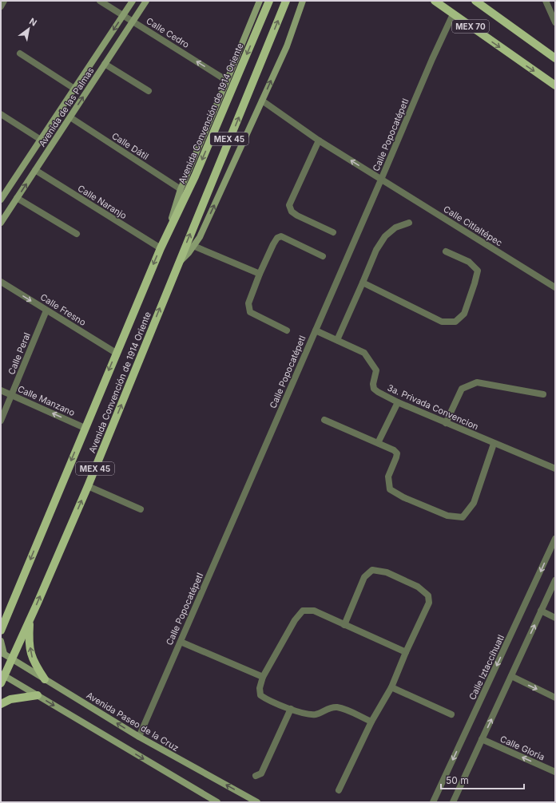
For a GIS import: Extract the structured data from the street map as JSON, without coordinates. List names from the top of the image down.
{
  "streets": {
    "main road": [
      "MEX 70",
      "Avenida de las Palmas",
      "Avenida Convención de 1914 Oriente",
      "MEX 45",
      "Avenida Paseo de la Cruz"
    ],
    "street": [
      "Calle Cedro",
      "Calle Popocatépetl",
      "Calle Dátil",
      "Calle Naranjo",
      "Calle Citlaltépec",
      "Calle Fresno",
      "Calle Peral",
      "Calle Manzano",
      "3a. Privada Convencion",
      "Calle Iztaccíhuatl",
      "Calle Gloria"
    ]
  },
  "crossings": [
    ["MEX 70", "Calle Popocatépetl"],
    ["Calle Cedro", "Avenida de las Palmas"],
    ["Calle Cedro", "Avenida Convención de 1914 Oriente"],
    ["Avenida de las Palmas", "Calle Dátil"],
    ["Avenida de las Palmas", "Calle Naranjo"],
    ["Avenida Convención de 1914 Oriente", "Calle Dátil"],
    ["Avenida Convención de 1914 Oriente", "Calle Naranjo"],
    ["Avenida Convención de 1914 Oriente", "Calle Fresno"],
    ["Avenida Convención de 1914 Oriente", "Calle Manzano"],
    ["Avenida Convención de 1914 Oriente", "Avenida Paseo de la Cruz"],
    ["Calle Popocatépetl", "Calle Citlaltépec"],
    ["Calle Popocatépetl", "3a. Privada Convencion"],
    ["Calle Popocatépetl", "Avenida Paseo de la Cruz"],
    ["Calle Fresno", "Calle Peral"],
    ["Calle Peral", "Calle Manzano"]
  ],
  "one_way": ["Calle Fresno", "Calle Manzano", "Calle Gloria"],
  "scale_bar": "50 m",
  "north": "top right"
}
